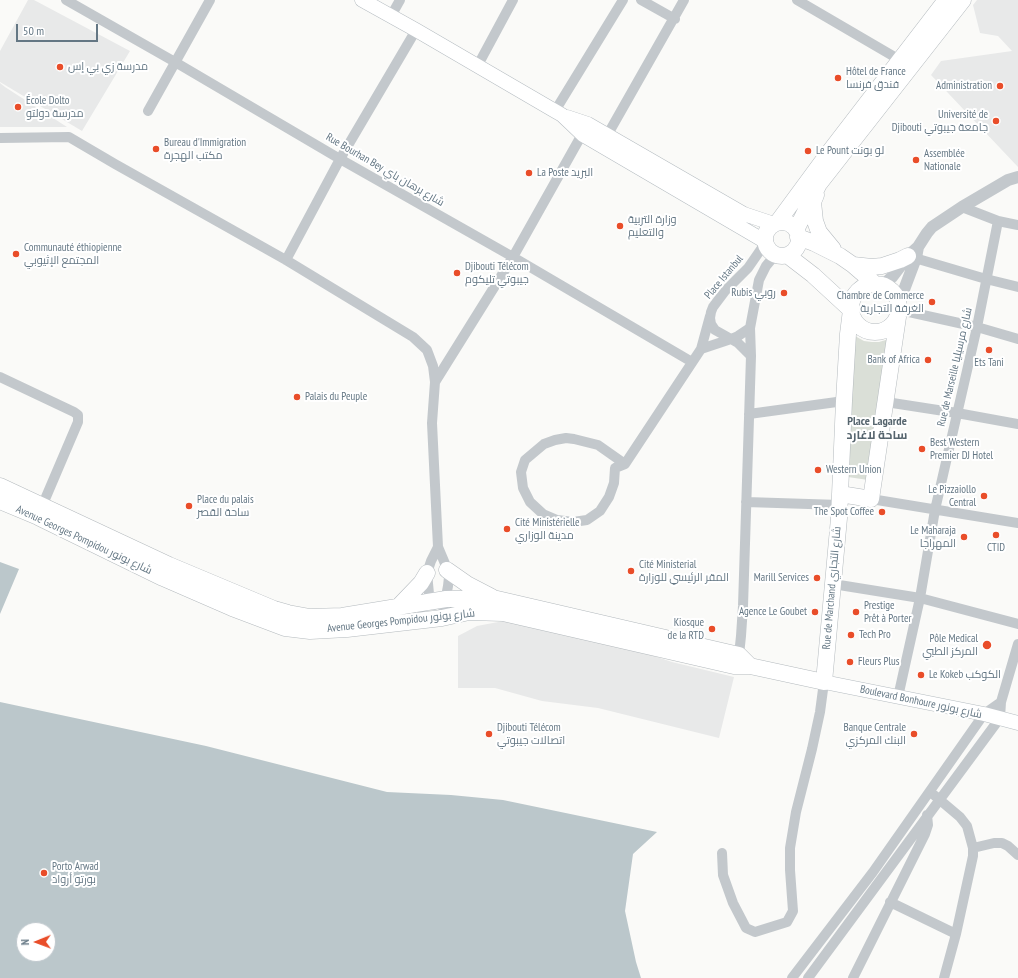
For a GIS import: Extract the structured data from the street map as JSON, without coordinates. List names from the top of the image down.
{
  "streets": {
    "main road": ["Avenue Georges Pompidou شارع بونور", "Rue de Marchand شارع التجاري", "Boulevard Bonhoure شارع بونور"],
    "street": ["Rue Bourhan Bey شارع برهان باي", "Place Istanbul", "Rue de Marseille شارع مرسيليا"]
  },
  "crossings": [
    ["Rue de Marseille شارع مرسيليا", "Boulevard Bonhoure شارع بونور"],
    ["Rue de Marchand شارع التجاري", "Boulevard Bonhoure شارع بونور"]
  ],
  "districts": ["Place Lagarde ساحة لاغارد"],
  "places": [
    "مدرسة زي بي إس",
    "Hôtel de France فندق فرنسا",
    "Administration",
    "École Dolto مدرسة دولتو",
    "Université de Djibouti جامعة جيبوتي",
    "Bureau d'Immigration مكتب الهجرة",
    "Le Pount لو بونت",
    "Assemblée Nationale",
    "La Poste البريد",
    "وزارة التربية والتعليم",
    "Communauté éthiopienne المجتمع الإثيوبي",
    "Djibouti Télécom جيبوتي تليكوم",
    "Rubis روبي",
    "Chambre de Commerce الغرفة التجارية",
    "Ets Tani",
    "Bank of Africa",
    "Palais du Peuple",
    "Best Western Premier DJ Hotel",
    "Western Union",
    "Le Pizzaiollo Central",
    "Place du palais ساحة القصر",
    "The Spot Coffee",
    "Cité Ministérielle مدينة الوزاري",
    "CTID",
    "Le Maharaja المهراجا",
    "Cité Ministerial المقر الرئيسي للوزارة",
    "Marill Services",
    "Agence Le Goubet",
    "Prestige Prêt à Porter",
    "Kiosque de la RTD",
    "Tech Pro",
    "Pôle Medical المركز الطبي",
    "Fleurs Plus",
    "Le Kokeb الكوكب",
    "Djibouti Télécom اتصالات جيبوتي",
    "Banque Centrale البنك المركزي",
    "Porto Arwad بورتو أرواد"
  ],
  "scale_bar": "50 m",
  "north": "left"
}
